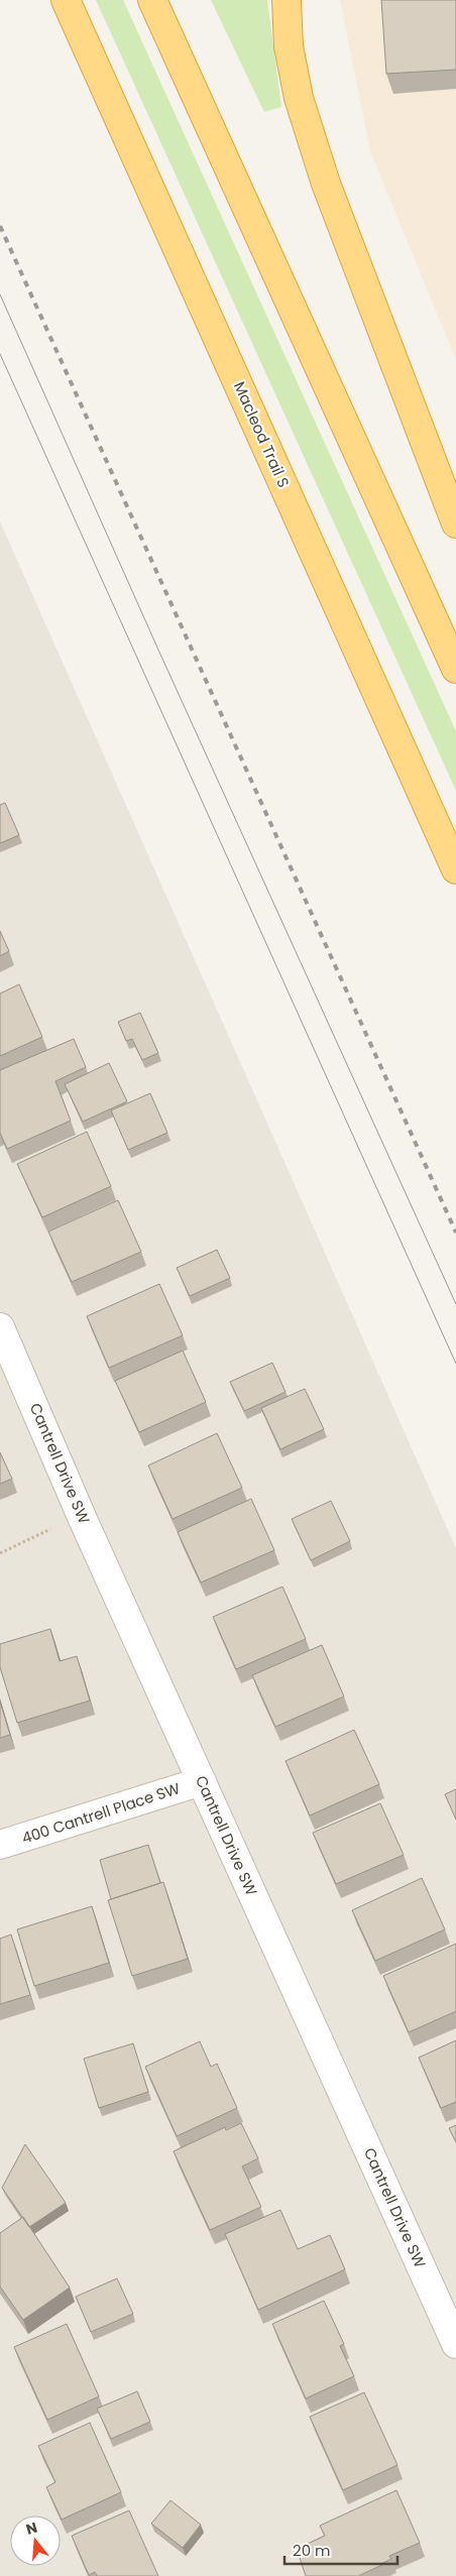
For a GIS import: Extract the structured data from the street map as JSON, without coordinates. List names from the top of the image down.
{
  "streets": {
    "highway": ["Macleod Trail S"],
    "street": ["Cantrell Drive SW", "400 Cantrell Place SW"]
  },
  "crossings": [
    ["Cantrell Drive SW", "400 Cantrell Place SW"]
  ],
  "scale_bar": "20 m",
  "north": "top"
}
